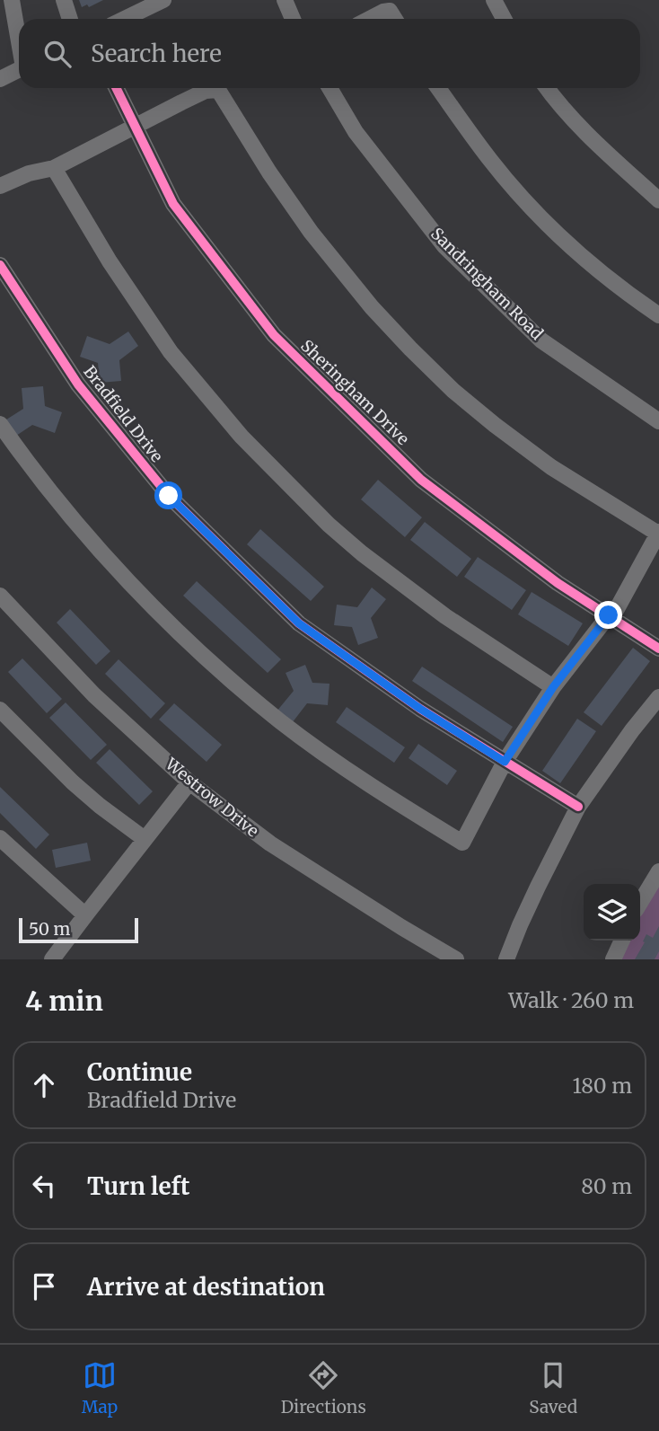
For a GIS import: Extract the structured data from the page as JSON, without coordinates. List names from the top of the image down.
{
  "streets": {
    "street": [
      "Sandringham Road",
      "Sheringham Drive",
      "Bradfield Drive",
      "Westrow Drive"
    ]
  },
  "scale_bar": "50 m",
  "page": {
    "search": "Search here",
    "scale": "50 m",
    "heading": ["4 min", "Walk · 260 m"],
    "list": [
      ["Continue", "Bradfield Drive", "180 m"],
      ["Turn left", "80 m"],
      "Arrive at destination"
    ],
    "nav": ["Map", "Directions", "Saved"]
  }
}
